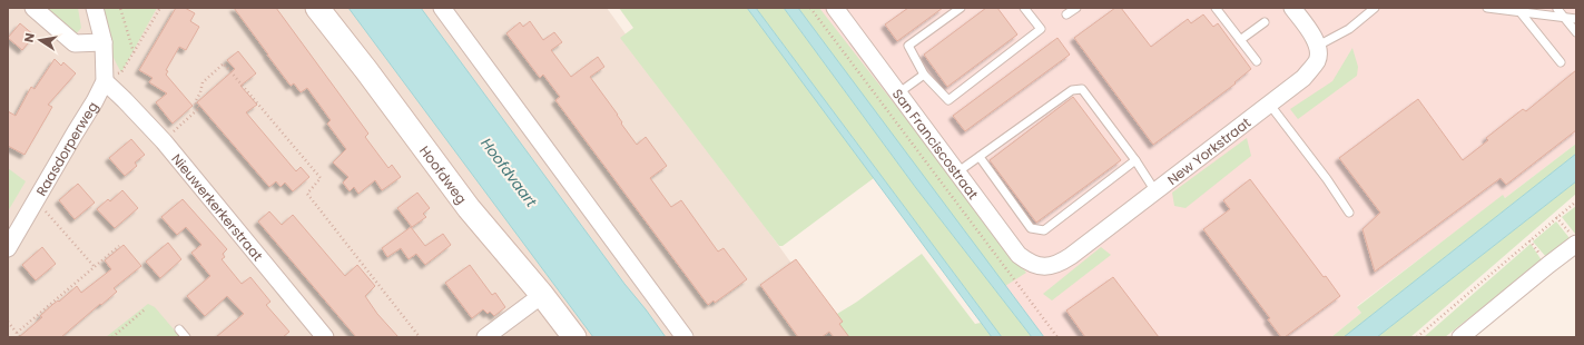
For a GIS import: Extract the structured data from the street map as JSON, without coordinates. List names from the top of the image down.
{
  "streets": {
    "street": [
      "San Franciscostraat",
      "Raasdorperweg",
      "New Yorkstraat",
      "Hoofdweg",
      "Nieuwerkerkerstraat"
    ]
  },
  "crossings": [
    ["San Franciscostraat", "New Yorkstraat"],
    ["Raasdorperweg", "Nieuwerkerkerstraat"]
  ],
  "water": ["Hoofdvaart"],
  "north": "left"
}
